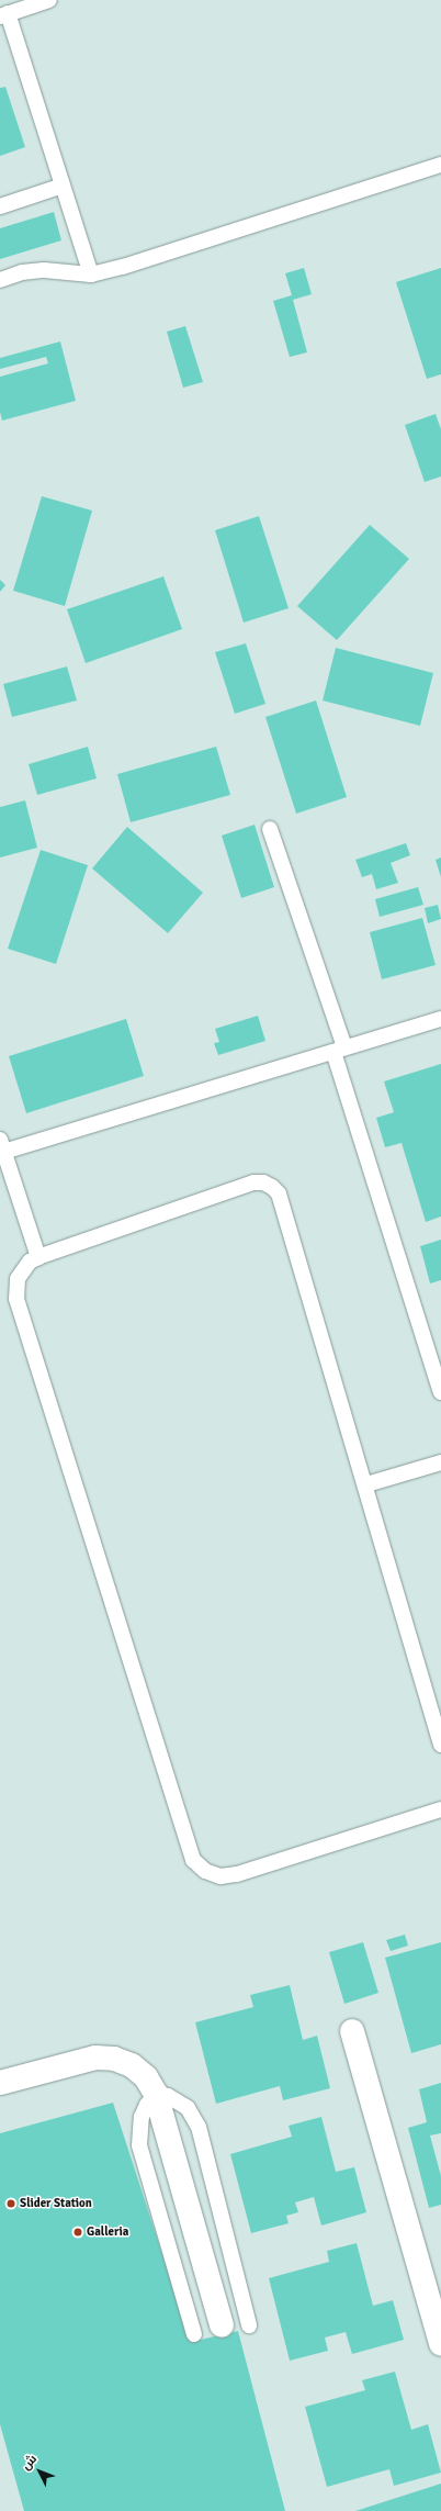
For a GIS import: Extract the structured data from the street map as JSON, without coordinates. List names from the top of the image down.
{
  "places": ["Slider Station", "Galleria"],
  "north": "top left"
}
